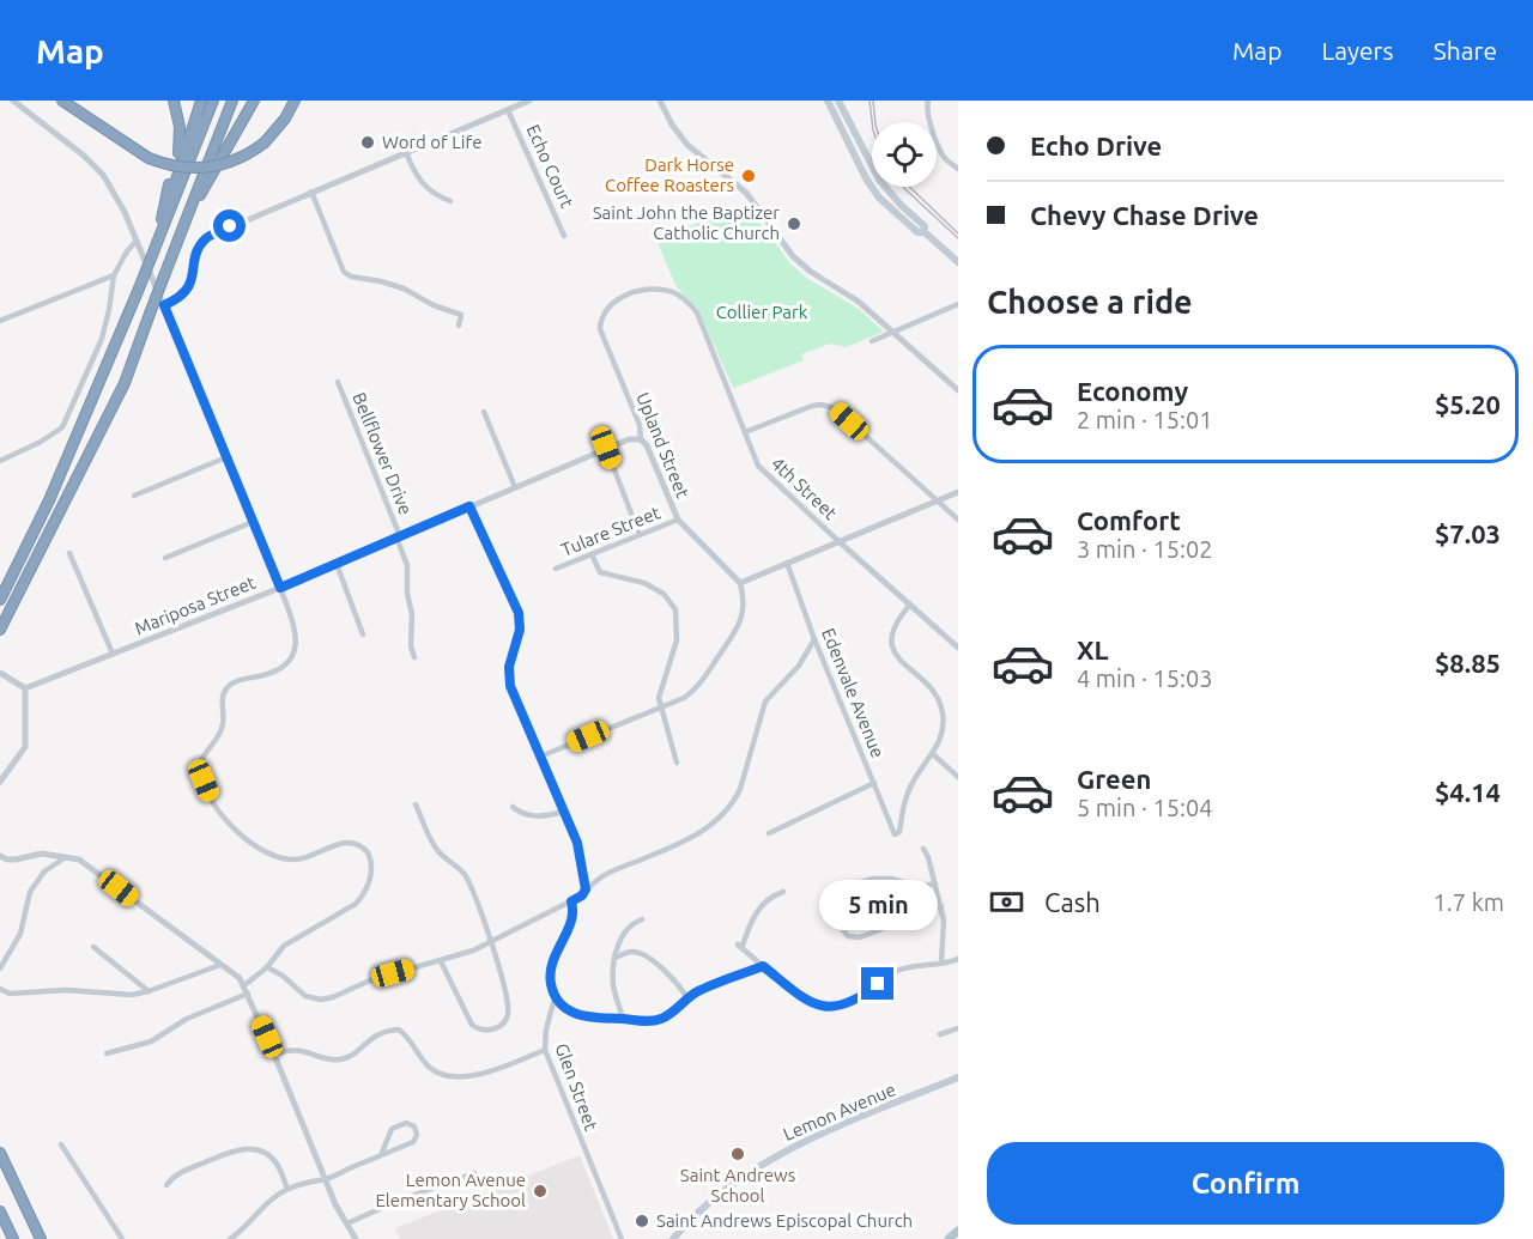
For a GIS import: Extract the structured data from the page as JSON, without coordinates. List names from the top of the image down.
{
  "streets": {
    "main road": ["Lemon Avenue"],
    "street": [
      "Echo Court",
      "Upland Street",
      "Bellflower Drive",
      "4th Street",
      "Tulare Street",
      "Mariposa Street",
      "Edenvale Avenue",
      "Glen Street"
    ]
  },
  "crossings": [
    ["Upland Street", "4th Street"],
    ["Upland Street", "Tulare Street"],
    ["Upland Street", "Mariposa Street"],
    ["Bellflower Drive", "Mariposa Street"]
  ],
  "parks": ["Collier Park"],
  "places": [
    "Word of Life",
    "Dark Horse Coffee Roasters",
    "Saint John the Baptizer Catholic Church",
    "Saint Andrews School",
    "Lemon Avenue Elementary School",
    "Saint Andrews Episcopal Church"
  ],
  "page": {
    "header": "Map",
    "nav": ["Map", "Layers", "Share"],
    "banner": ["Echo Drive", "Chevy Chase Drive"],
    "heading": "Choose a ride",
    "list": [
      {
        "name": "Economy",
        "note": "2 min · 15:01",
        "value": "$5.20"
      },
      {
        "name": "Comfort",
        "note": "3 min · 15:02",
        "value": "$7.03"
      },
      {
        "name": "XL",
        "note": "4 min · 15:03",
        "value": "$8.85"
      },
      {
        "name": "Green",
        "note": "5 min · 15:04",
        "value": "$4.14"
      }
    ],
    "pay": ["Cash", "1.7 km"],
    "bubble": "5 min",
    "buttons": "Confirm"
  }
}
